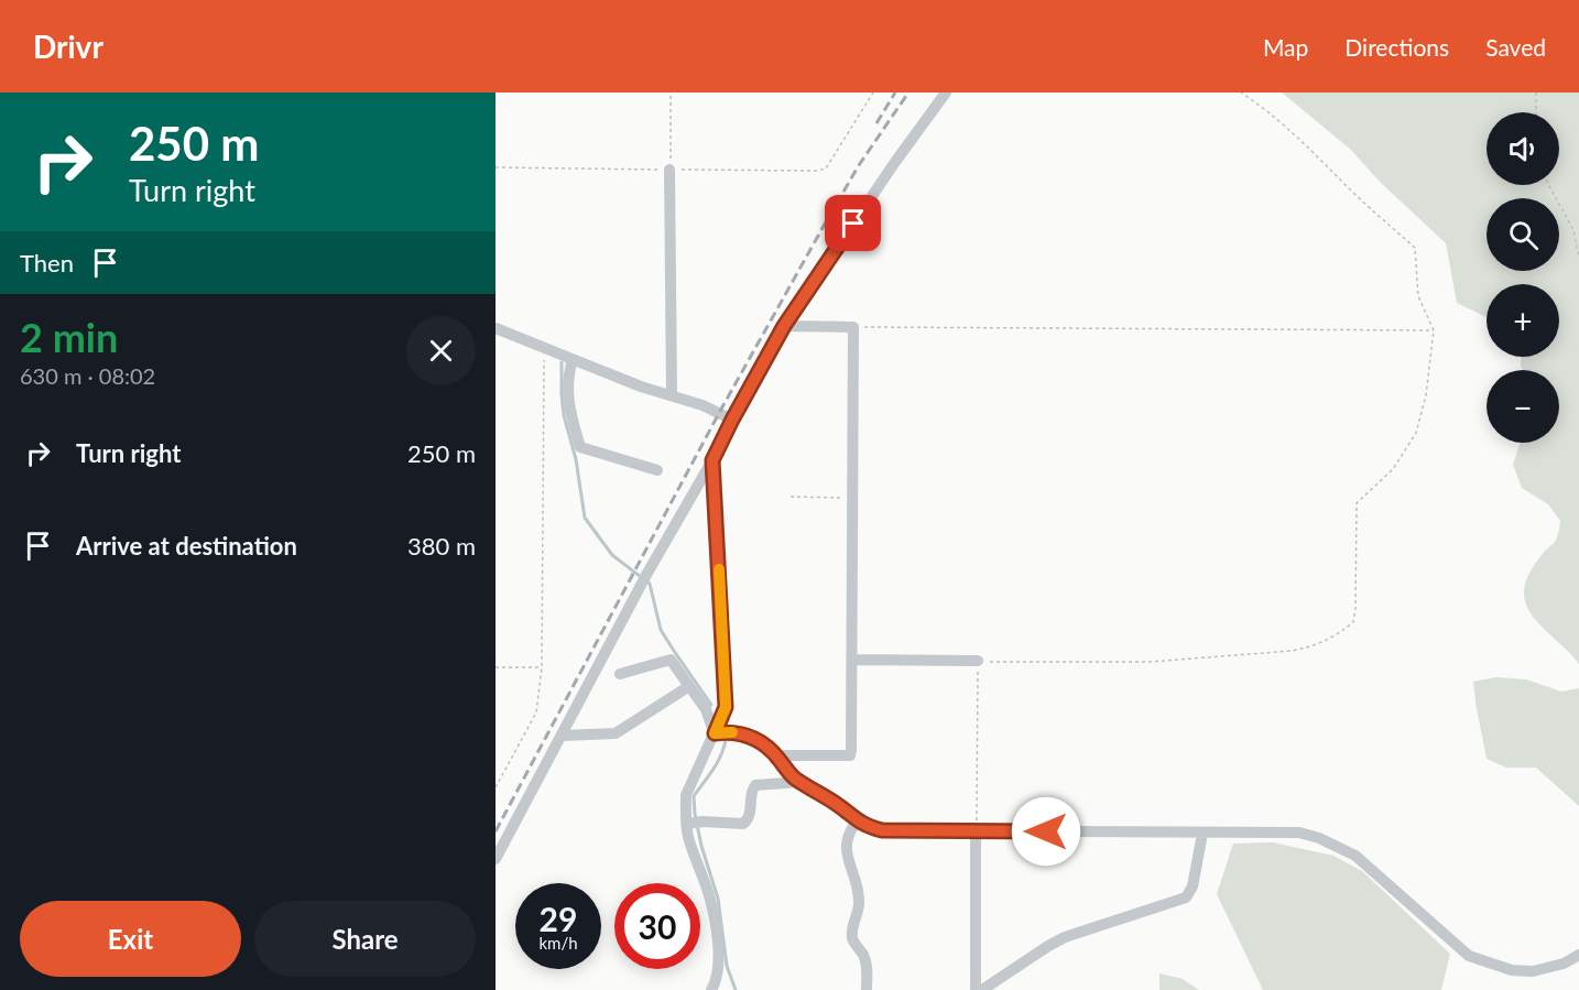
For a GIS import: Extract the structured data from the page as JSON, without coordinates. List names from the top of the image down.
{
  "page": {
    "header": "Drivr",
    "nav": ["Map", "Directions", "Saved"],
    "turn": ["250 m", "Turn right"],
    "map_buttons": ["+", "−"],
    "then": "Then",
    "heading": ["2 min", "630 m · 08:02"],
    "list": [
      {
        "name": "Turn right",
        "value": "250 m"
      },
      {
        "name": "Arrive at destination",
        "value": "380 m"
      }
    ],
    "speed": "29 km/h",
    "limit": "30",
    "buttons": ["Exit", "Share"]
  }
}
